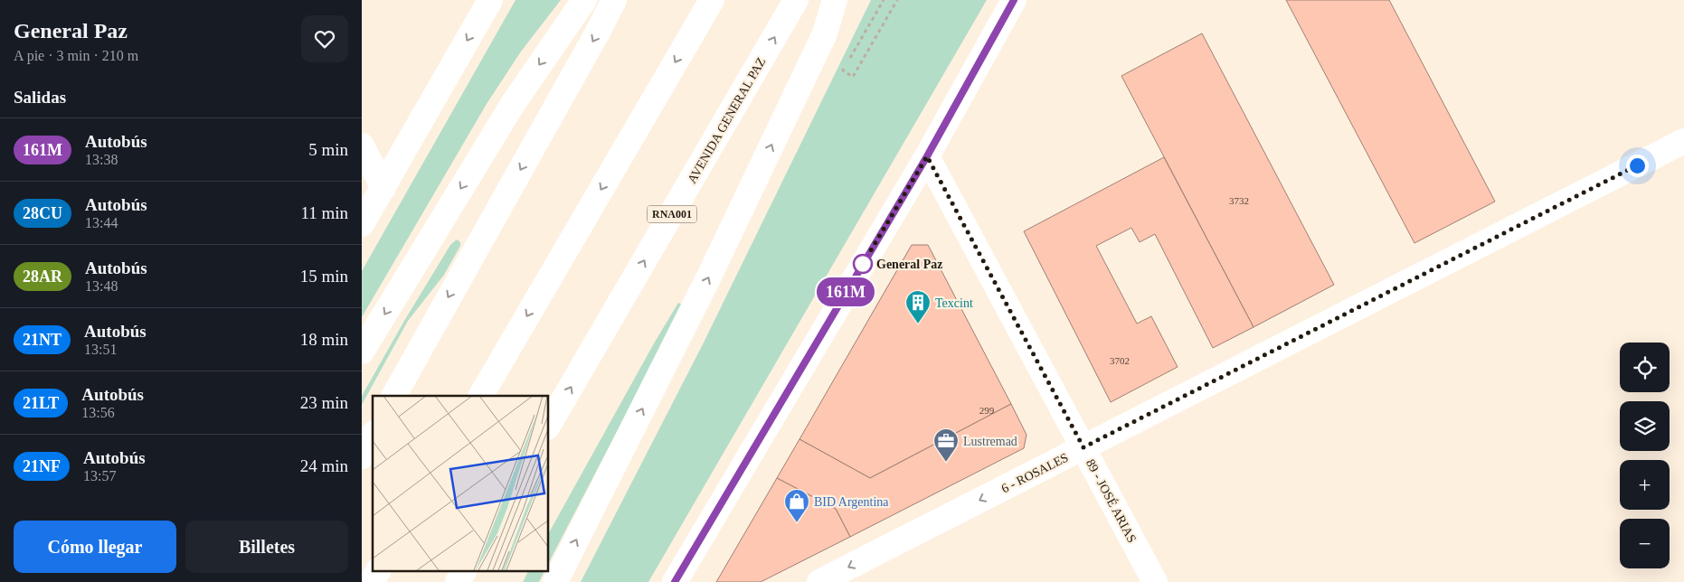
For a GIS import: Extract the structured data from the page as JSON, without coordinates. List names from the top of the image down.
{
  "streets": {
    "main road": [
      "AVENIDA GENERAL PAZ",
      "RNA001",
      "6 - ROSALES",
      "89 - JOSÉ ARIAS"
    ]
  },
  "crossings": [
    ["6 - ROSALES", "89 - JOSÉ ARIAS"]
  ],
  "places": {
    "other": ["General Paz"],
    "building": ["Texcint"],
    "office": ["Lustremad"],
    "shop": ["BID Argentina"]
  },
  "lines": ["bus line 161M"],
  "house_numbers": ["3732", "3702", "299"],
  "page": {
    "heading": [
      ["General Paz", "A pie · 3 min · 210 m"],
      "Salidas"
    ],
    "on_map": "161M",
    "list": [
      {
        "mark": "161M",
        "name": "Autobús",
        "note": "13:38",
        "value": "5 min"
      },
      {
        "mark": "28CU",
        "name": "Autobús",
        "note": "13:44",
        "value": "11 min"
      },
      {
        "mark": "28AR",
        "name": "Autobús",
        "note": "13:48",
        "value": "15 min"
      },
      {
        "mark": "21NT",
        "name": "Autobús",
        "note": "13:51",
        "value": "18 min"
      },
      {
        "mark": "21LT",
        "name": "Autobús",
        "note": "13:56",
        "value": "23 min"
      },
      {
        "mark": "21NF",
        "name": "Autobús",
        "note": "13:57",
        "value": "24 min"
      }
    ],
    "map_buttons": ["+", "−"],
    "buttons": ["Cómo llegar", "Billetes"]
  }
}
